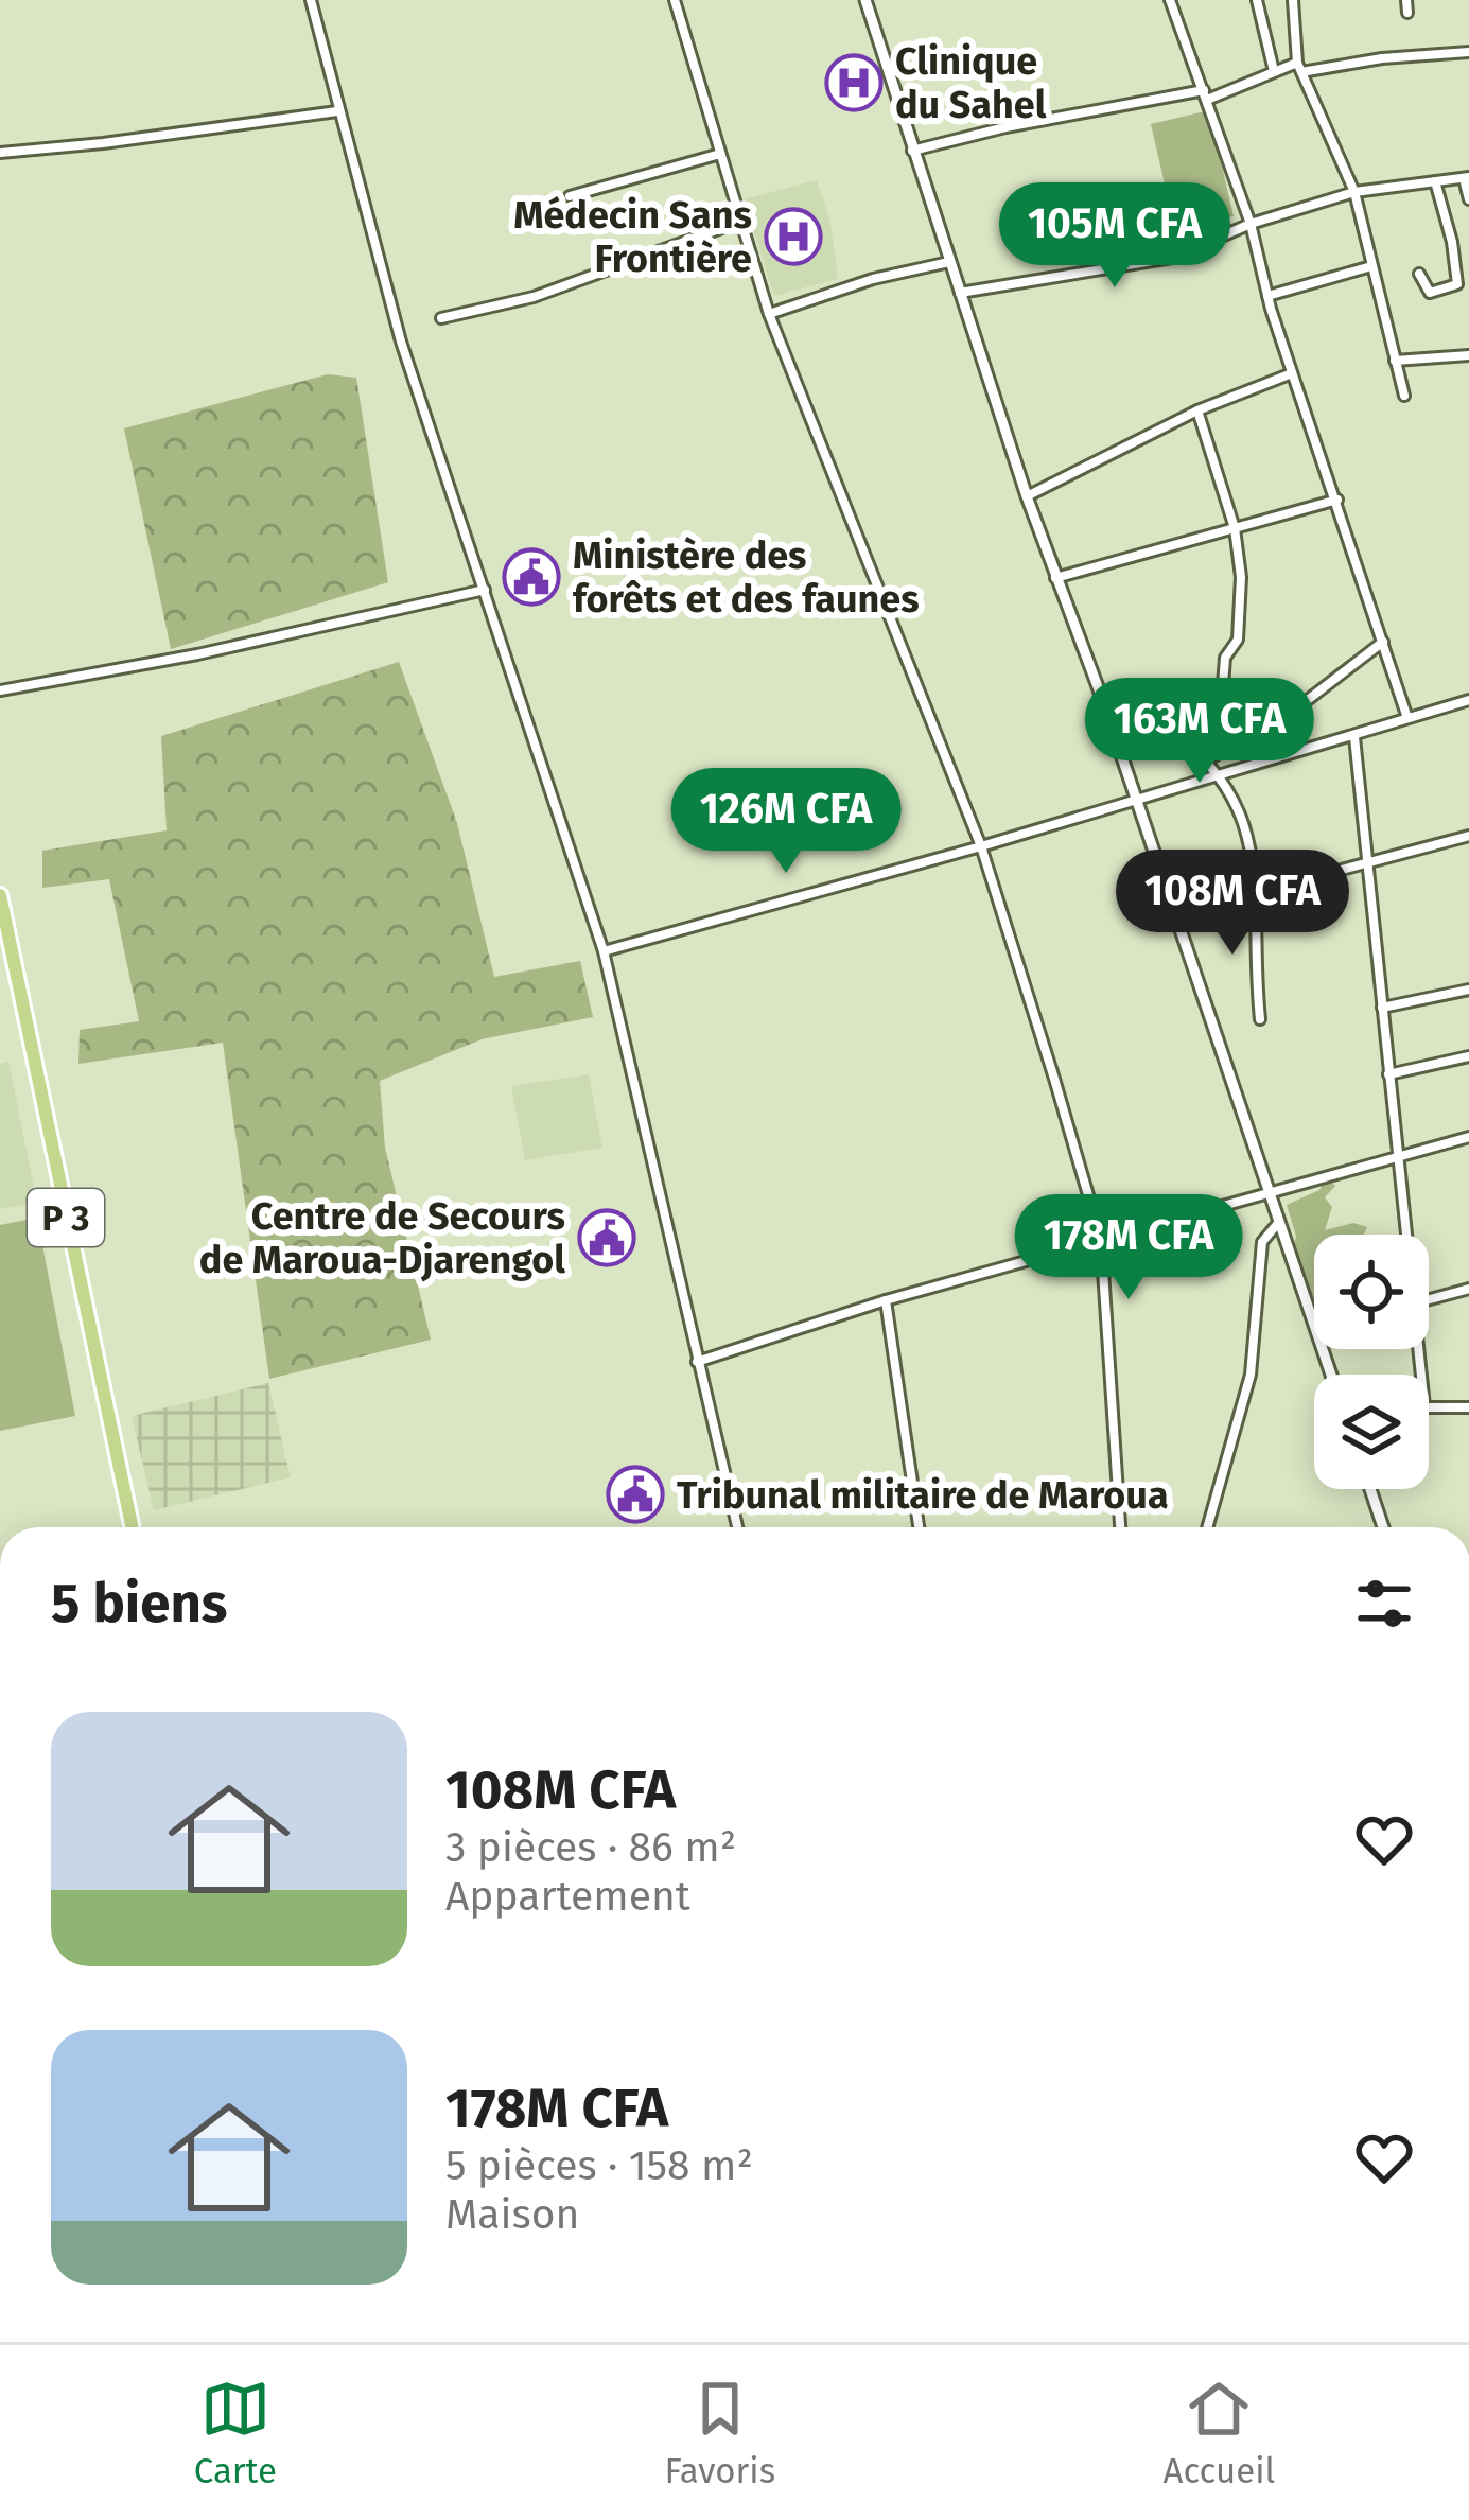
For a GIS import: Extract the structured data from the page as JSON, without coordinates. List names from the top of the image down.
{
  "streets": {
    "main road": ["P 3"]
  },
  "places": {
    "hospital": ["Clinique du Sahel", "Médecin Sans Frontière"],
    "public building": ["Ministère des forêts et des faunes", "Centre de Secours de Maroua-Djarengol", "Tribunal militaire de Maroua"]
  },
  "page": {
    "price": [
      "105M CFA",
      "163M CFA",
      "126M CFA",
      "108M CFA",
      "178M CFA"
    ],
    "heading": "5 biens",
    "list": [
      {
        "name": "108M CFA",
        "note": "3 pièces · 86 m² · Appartement"
      },
      {
        "name": "178M CFA",
        "note": "5 pièces · 158 m² · Maison"
      }
    ],
    "tabs": ["Carte", "Favoris", "Accueil"]
  }
}
